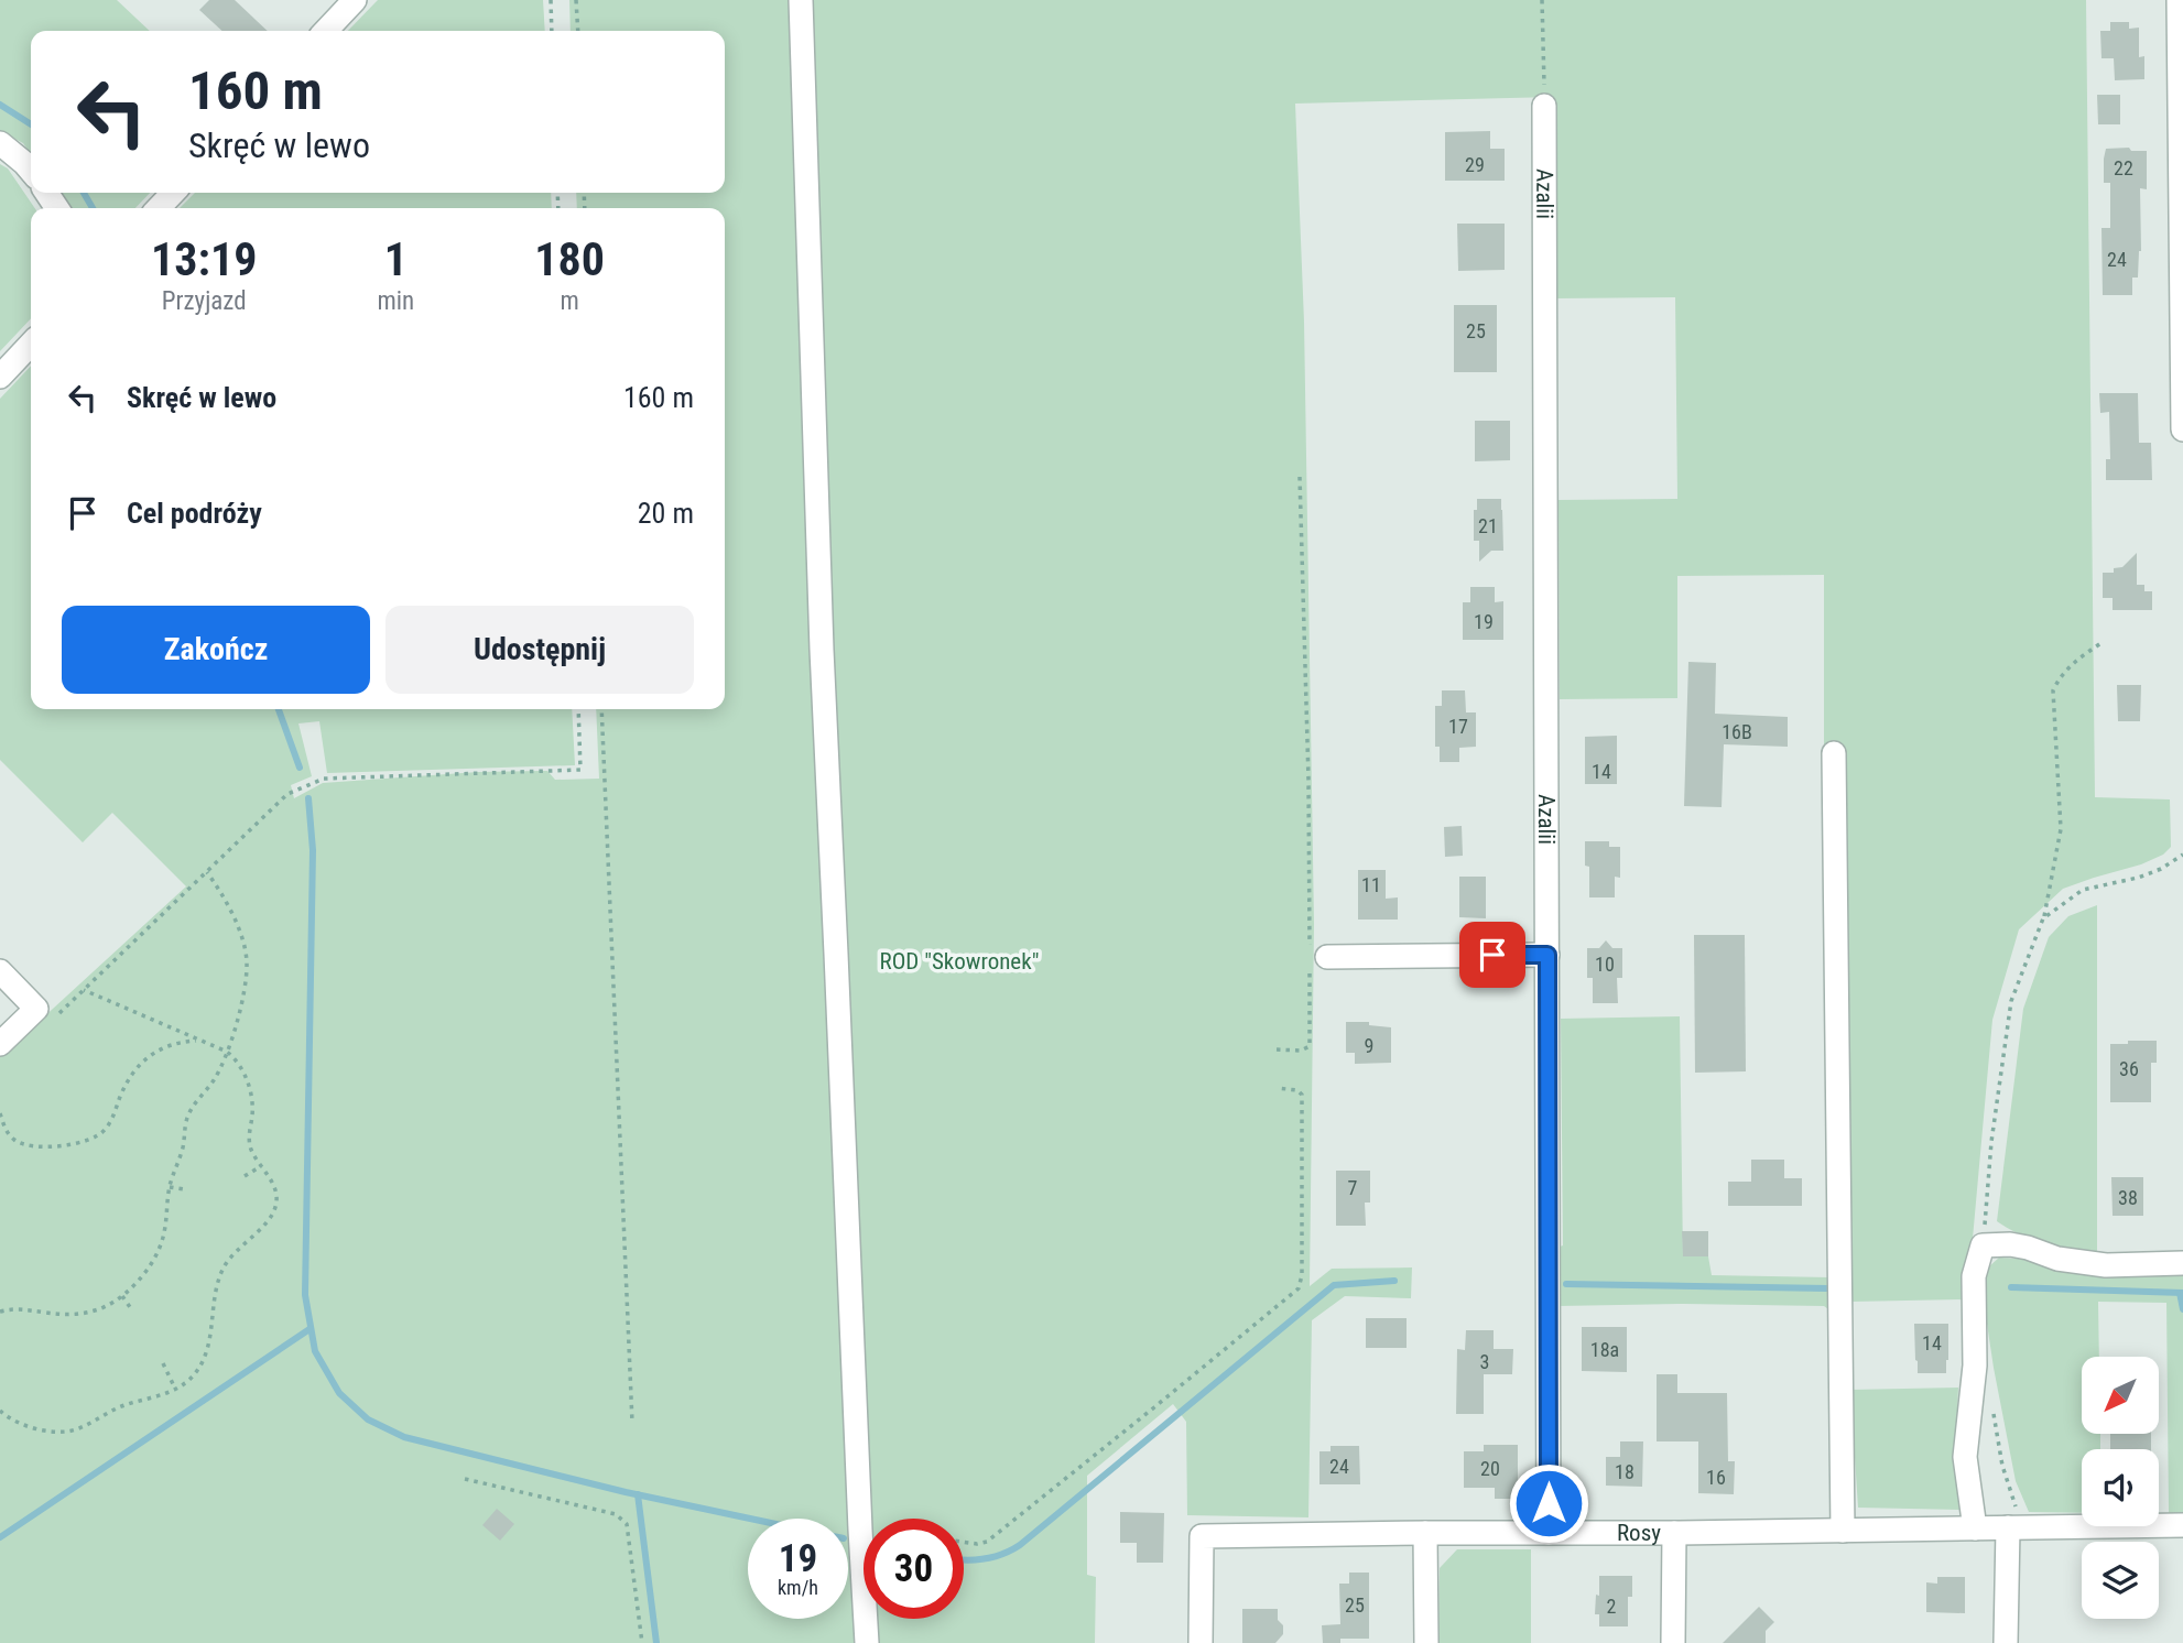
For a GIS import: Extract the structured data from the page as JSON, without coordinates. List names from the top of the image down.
{
  "streets": {
    "street": ["Azalii", "Rosy"]
  },
  "crossings": [
    ["Azalii", "Rosy"]
  ],
  "parks": ["ROD \"Skowronek\""],
  "house_numbers": [
    "29",
    "22",
    "24",
    "25",
    "21",
    "19",
    "17",
    "16B",
    "14",
    "11",
    "10",
    "9",
    "36",
    "7",
    "38",
    "14",
    "18a",
    "3",
    "24",
    "20",
    "18",
    "16",
    "25",
    "2"
  ],
  "north": "bottom left",
  "page": {
    "turn": ["160 m", "Skręć w lewo"],
    "eta": [
      "13:19",
      "Przyjazd",
      "1",
      "min",
      "180",
      "m"
    ],
    "list": [
      {
        "name": "Skręć w lewo",
        "value": "160 m"
      },
      {
        "name": "Cel podróży",
        "value": "20 m"
      }
    ],
    "buttons": ["Zakończ", "Udostępnij"],
    "speed": "19 km/h",
    "limit": "30"
  }
}
